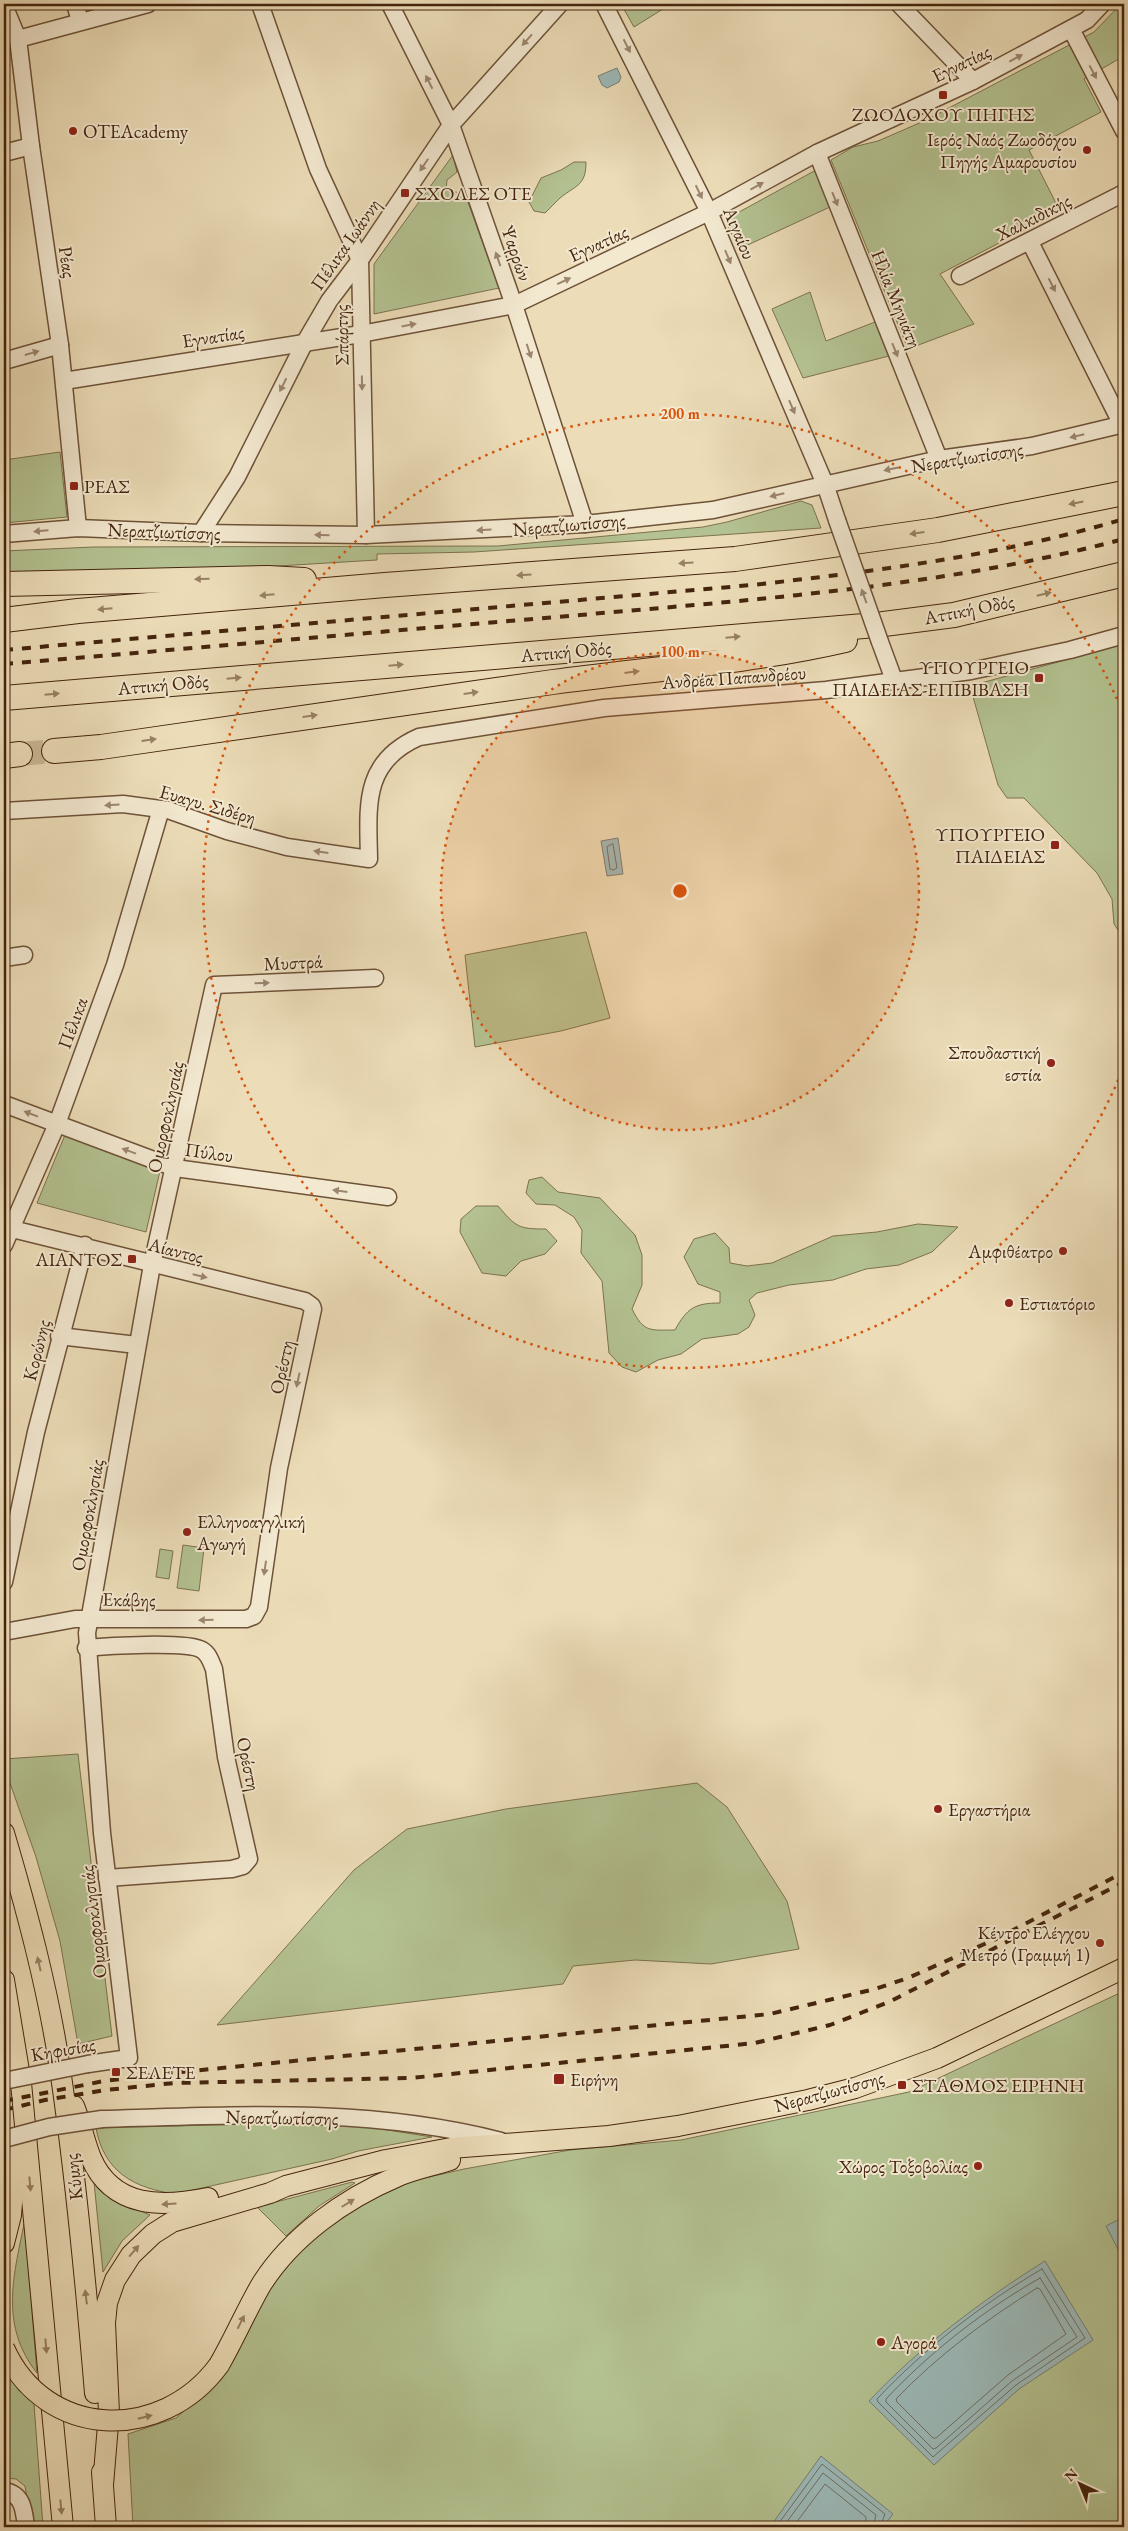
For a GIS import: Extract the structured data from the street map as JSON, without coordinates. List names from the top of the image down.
{
  "streets": {
    "highway": ["Αττική Οδός"],
    "main road": ["Νερατζιωτίσσης", "Κύμης"],
    "street": [
      "Εγνατίας",
      "Χαλκιδικής",
      "Αιγαίου",
      "Πέλικα Ιωάννη",
      "Ψαρρών",
      "Ρέας",
      "Ηλία Μηνιάτη",
      "Σπάρτης",
      "Ανδρέα Παπανδρέου",
      "Ευαγυ. Σιδέρη",
      "Μυστρά",
      "Πέλικα",
      "Ομορφοκλησιάς",
      "Πύλου",
      "Αίαντος",
      "Κορώνης",
      "Ορέστη",
      "Εκάβης",
      "Κηφισίας"
    ]
  },
  "crossings": [
    ["Εγνατίας", "Αιγαίου"],
    ["Εγνατίας", "Πέλικα Ιωάννη"],
    ["Εγνατίας", "Ψαρρών"],
    ["Εγνατίας", "Ρέας"],
    ["Εγνατίας", "Ηλία Μηνιάτη"],
    ["Εγνατίας", "Σπάρτης"],
    ["Αιγαίου", "Νερατζιωτίσσης"],
    ["Αιγαίου", "Αττική Οδός"],
    ["Αιγαίου", "Ανδρέα Παπανδρέου"],
    ["Πέλικα Ιωάννη", "Ψαρρών"],
    ["Πέλικα Ιωάννη", "Σπάρτης"],
    ["Πέλικα Ιωάννη", "Νερατζιωτίσσης"],
    ["Ψαρρών", "Νερατζιωτίσσης"],
    ["Ρέας", "Νερατζιωτίσσης"],
    ["Ηλία Μηνιάτη", "Νερατζιωτίσσης"],
    ["Σπάρτης", "Νερατζιωτίσσης"],
    ["Ανδρέα Παπανδρέου", "Ευαγυ. Σιδέρη"],
    ["Ευαγυ. Σιδέρη", "Πέλικα"],
    ["Μυστρά", "Ομορφοκλησιάς"],
    ["Πέλικα", "Πύλου"],
    ["Πέλικα", "Αίαντος"],
    ["Ομορφοκλησιάς", "Πύλου"],
    ["Ομορφοκλησιάς", "Αίαντος"],
    ["Ομορφοκλησιάς", "Ορέστη"],
    ["Ομορφοκλησιάς", "Εκάβης"],
    ["Ομορφοκλησιάς", "Κηφισίας"],
    ["Αίαντος", "Κορώνης"],
    ["Αίαντος", "Ορέστη"],
    ["Ορέστη", "Εκάβης"]
  ],
  "one_way": [
    "Εγνατίας",
    "Πέλικα Ιωάννη",
    "Ηλία Μηνιάτη",
    "Σπάρτης",
    "Νερατζιωτίσσης",
    "Ευαγυ. Σιδέρη",
    "Μυστρά",
    "Πύλου",
    "Αίαντος",
    "Ορέστη",
    "Εκάβης"
  ],
  "places": {
    "transit": [
      "ΖΩΟΔΟΧΟΥ ΠΗΓΗΣ",
      "ΣΧΟΛΕΣ ΟΤΕ",
      "ΡΕΑΣ",
      "ΥΠΟΥΡΓΕΙΟ ΠΑΙΔΕΙΑΣ-ΕΠΙΒΙΒΑΣΗ",
      "ΥΠΟΥΡΓΕΙΟ ΠΑΙΔΕΙΑΣ",
      "ΑΙΑΝΤΟΣ",
      "ΣΕΛΕΤΕ",
      "Ειρήνη",
      "ΣΤΑΘΜΟΣ ΕΙΡΗΝΗ"
    ],
    "other": [
      "OTEAcademy",
      "Ιερός Ναός Ζωοδόχου Πηγής Αμαρουσίου",
      "Σπουδαστική εστία",
      "Αμφιθέατρο",
      "Εστιατόριο",
      "Ελληνοαγγλική Αγωγή",
      "Εργαστήρια",
      "Κέντρο Ελέγχου Μετρό (Γραμμή 1)",
      "Χώρος Τοξοβολίας",
      "Αγορά"
    ]
  },
  "north": "top left",
  "rings": ["200 m", "100 m"]
}
